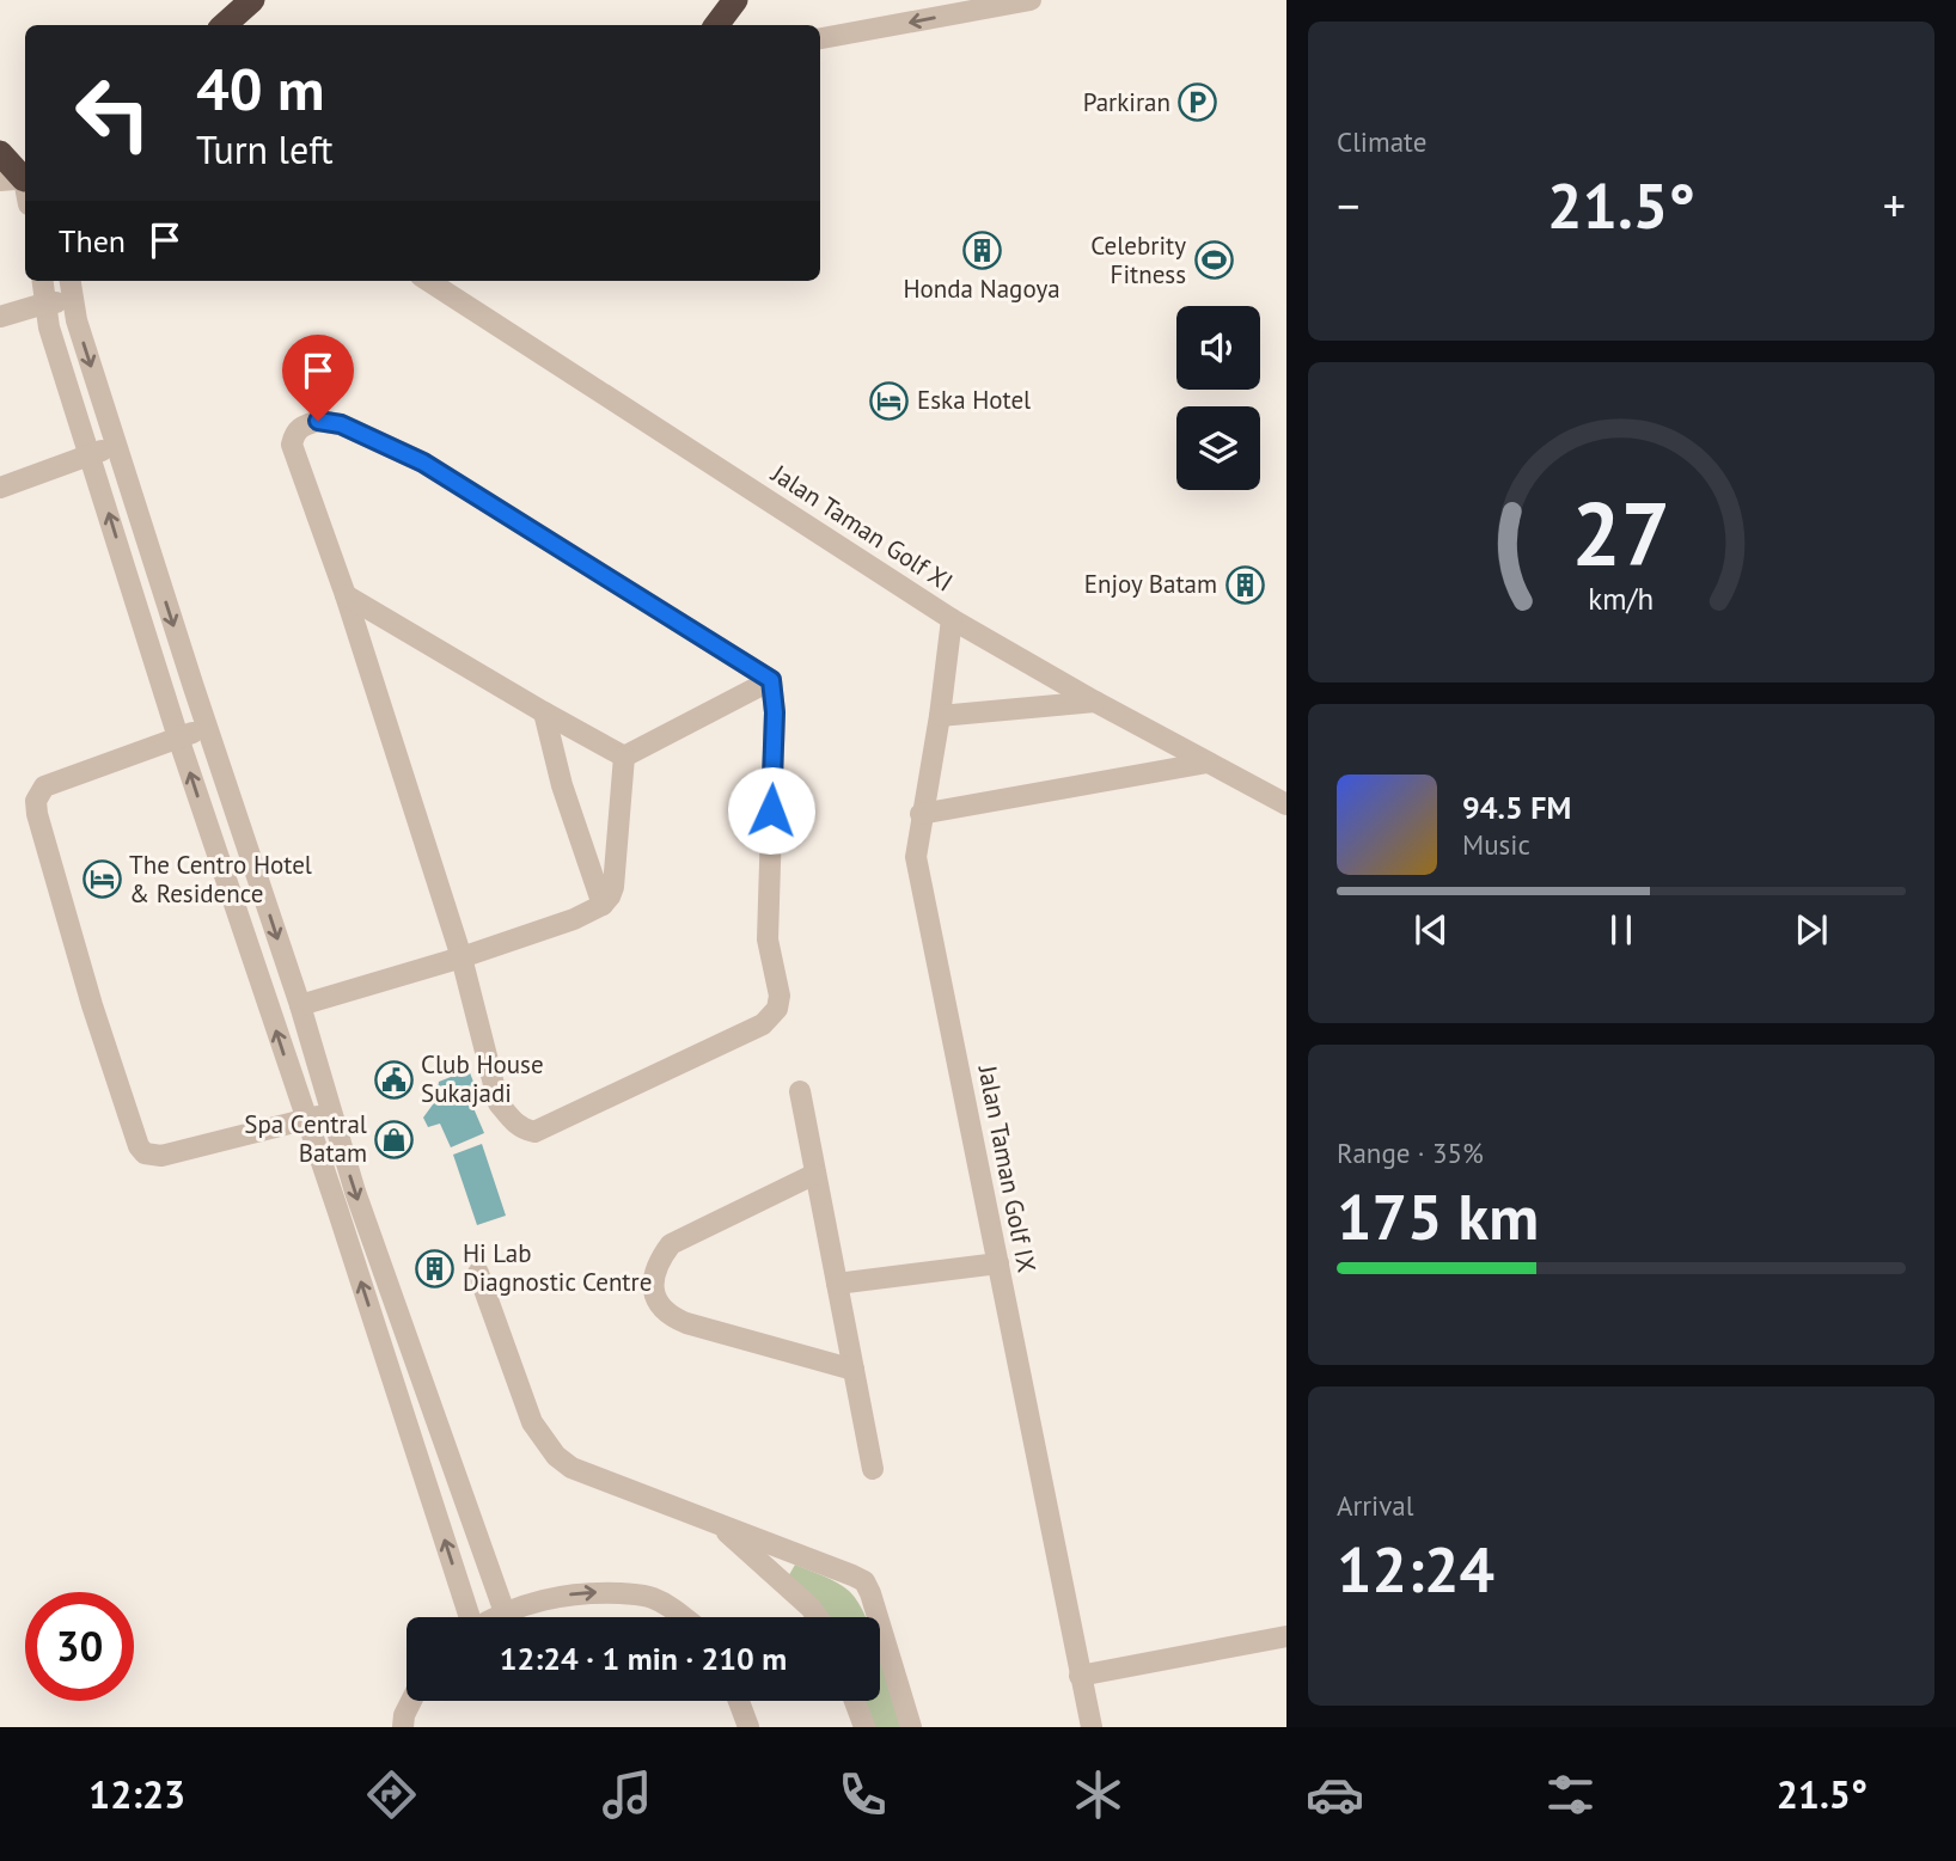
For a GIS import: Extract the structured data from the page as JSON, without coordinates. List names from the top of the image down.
{
  "streets": {
    "street": ["Jalan Taman Golf XI", "Jalan Taman Golf IX"]
  },
  "crossings": [
    ["Jalan Taman Golf XI", "Jalan Taman Golf IX"]
  ],
  "places": {
    "parking": ["Parkiran"],
    "building": ["Honda Nagoya", "Enjoy Batam", "Hi Lab Diagnostic Centre"],
    "sports": ["Celebrity Fitness"],
    "hotel": ["Eska Hotel", "The Centro Hotel & Residence"],
    "public building": ["Club House Sukajadi"],
    "shop": ["Spa Central Batam"]
  },
  "page": {
    "tile": [
      "Climate",
      ["Range · 35%", "175 km"],
      ["Arrival", "12:24"]
    ],
    "turn": ["40 m", "Turn left"],
    "heat": ["−", "21.5°", "+"],
    "then": "Then",
    "song": ["94.5 FM", "Music"],
    "limit": "30",
    "trip": "12:24 · 1 min · 210 m",
    "tabs": ["12:23", "21.5°"],
    "gauge": ["27", "km/h"]
  }
}
